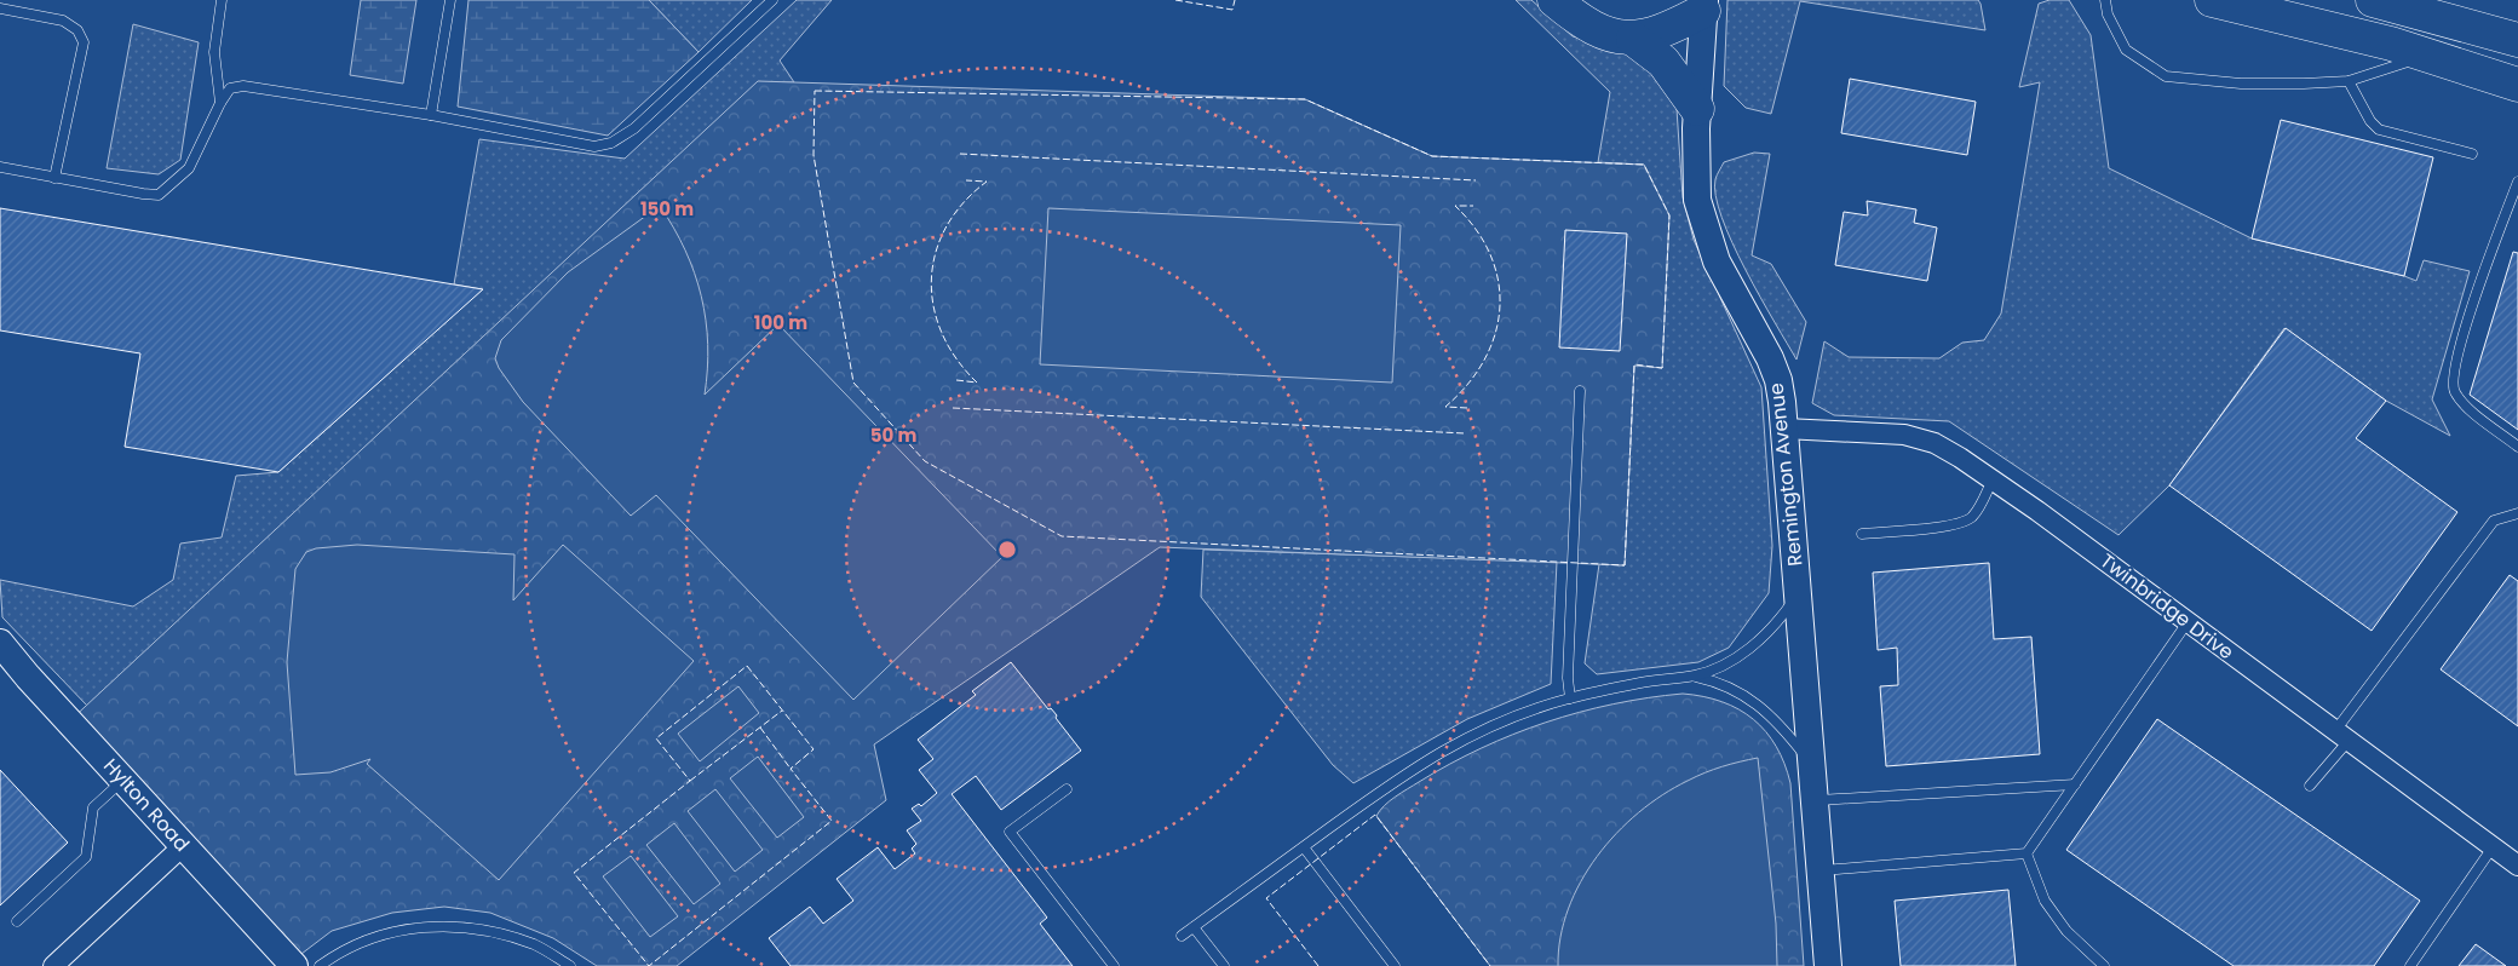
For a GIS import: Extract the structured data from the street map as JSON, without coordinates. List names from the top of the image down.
{
  "streets": {
    "street": ["Remington Avenue", "Twinbridge Drive", "Hylton Road"]
  },
  "crossings": [
    ["Remington Avenue", "Twinbridge Drive"]
  ],
  "rings": ["150 m", "100 m", "50 m"]
}
